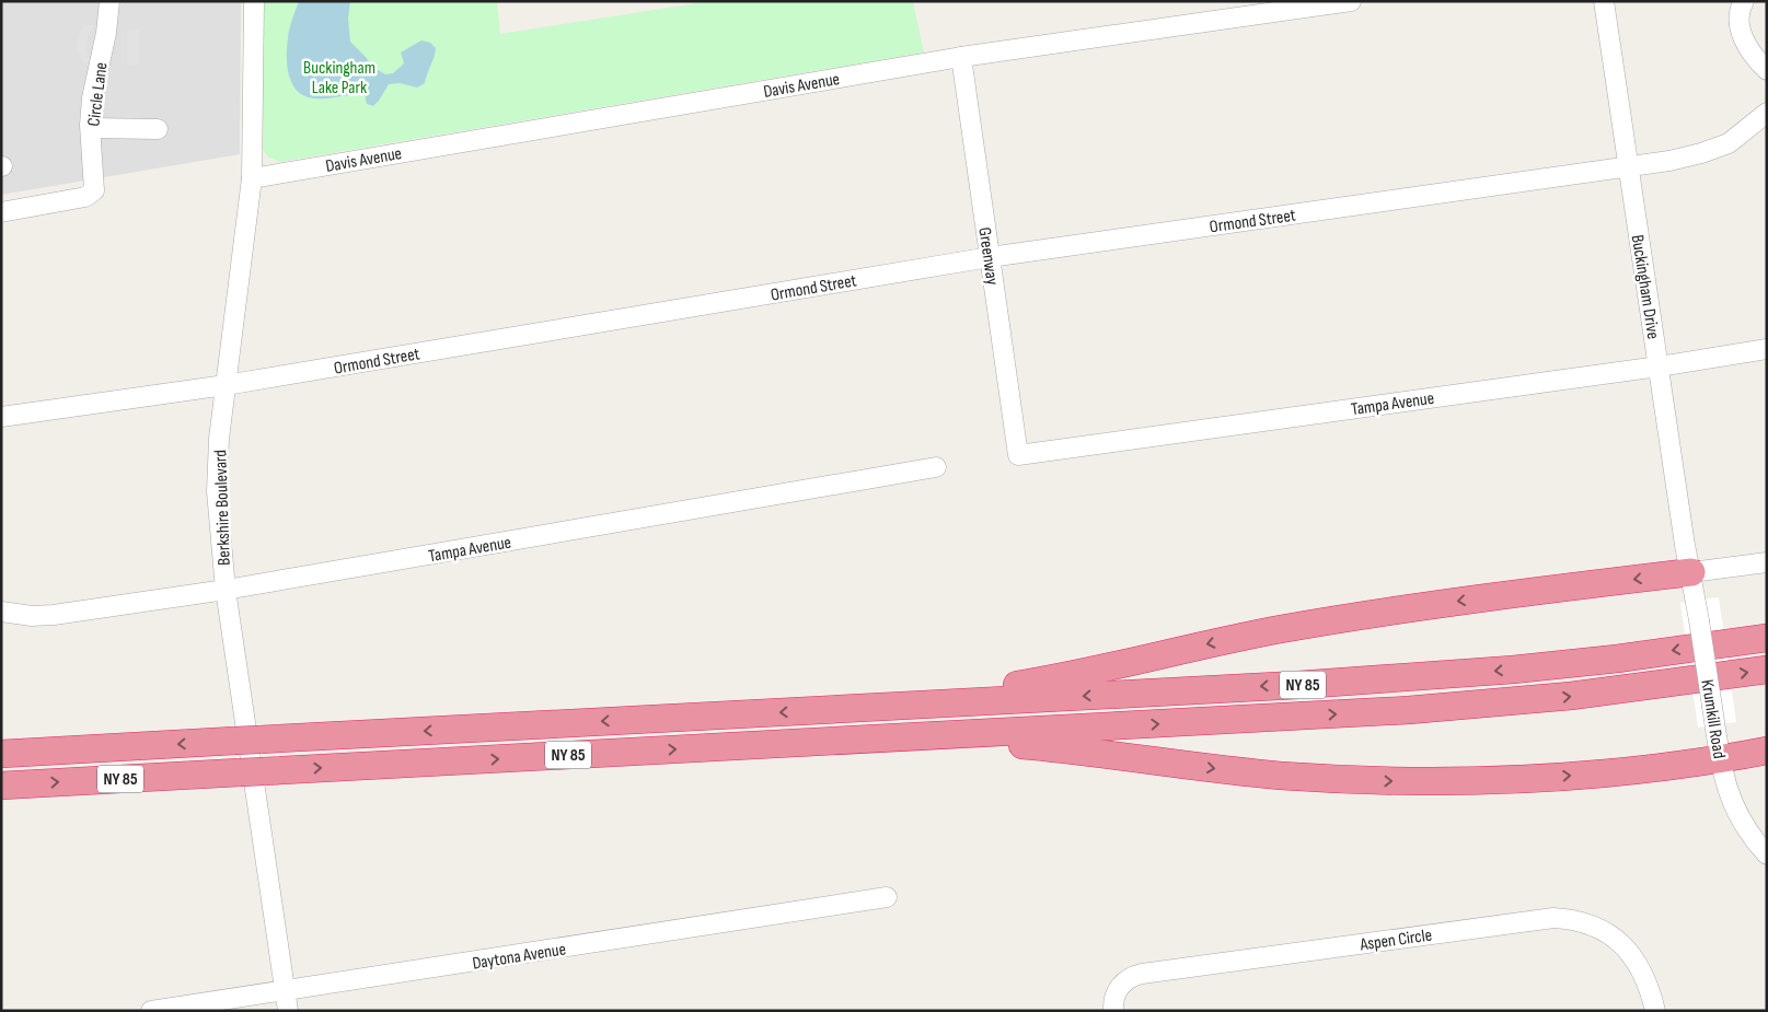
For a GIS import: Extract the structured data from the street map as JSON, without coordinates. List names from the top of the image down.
{
  "streets": {
    "highway": ["NY 85"],
    "street": [
      "Davis Avenue",
      "Circle Lane",
      "Ormond Street",
      "Greenway",
      "Buckingham Drive",
      "Tampa Avenue",
      "Berkshire Boulevard",
      "Krumkill Road",
      "Aspen Circle",
      "Daytona Avenue"
    ]
  },
  "crossings": [
    ["Davis Avenue", "Greenway"],
    ["Davis Avenue", "Berkshire Boulevard"],
    ["Ormond Street", "Greenway"],
    ["Ormond Street", "Buckingham Drive"],
    ["Ormond Street", "Berkshire Boulevard"],
    ["Greenway", "Tampa Avenue"],
    ["Buckingham Drive", "Tampa Avenue"],
    ["Buckingham Drive", "Krumkill Road"],
    ["Tampa Avenue", "Berkshire Boulevard"],
    ["Berkshire Boulevard", "Daytona Avenue"]
  ],
  "parks": ["Buckingham Lake Park"]
}
